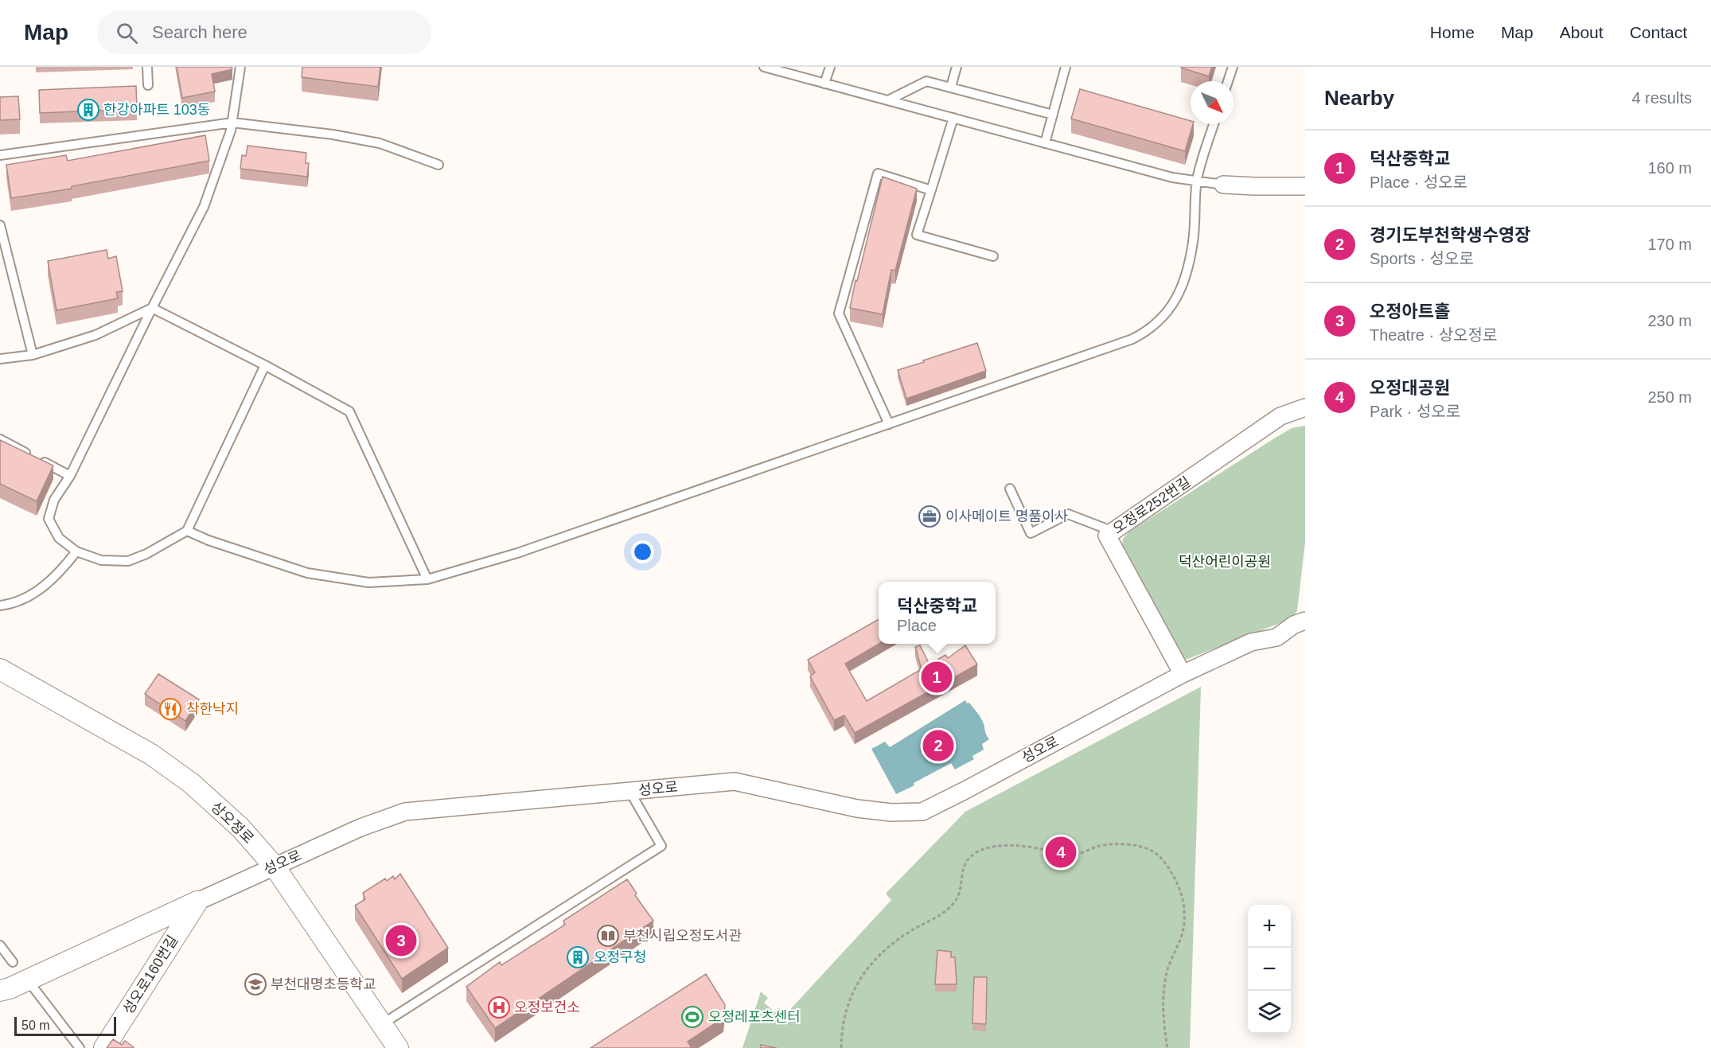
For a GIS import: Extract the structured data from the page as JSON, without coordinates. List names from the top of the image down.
{
  "streets": {
    "street": [
      "오정로252번길",
      "성오로",
      "상오정로",
      "성오로160번길"
    ]
  },
  "crossings": [
    ["오정로252번길", "성오로"],
    ["성오로", "상오정로"],
    ["성오로", "성오로160번길"]
  ],
  "parks": ["덕산어린이공원"],
  "places": {
    "building": ["한강아파트 103동", "오정구청"],
    "office": ["이사메이트 명품이사"],
    "restaurant": ["착한낙지"],
    "library": ["부천시립오정도서관"],
    "school or university": ["부천대명초등학교"],
    "hospital": ["오정보건소"],
    "sports": ["오정레포츠센터"]
  },
  "scale_bar": "50 m",
  "north": "bottom right",
  "page": {
    "header": "Map",
    "search": "Search here",
    "nav": [
      "Home",
      "Map",
      "About",
      "Contact"
    ],
    "heading": ["Nearby", "4 results"],
    "list": [
      {
        "mark": "1",
        "name": "덕산중학교",
        "note": "Place · 성오로",
        "value": "160 m"
      },
      {
        "mark": "2",
        "name": "경기도부천학생수영장",
        "note": "Sports · 성오로",
        "value": "170 m"
      },
      {
        "mark": "3",
        "name": "오정아트홀",
        "note": "Theatre · 상오정로",
        "value": "230 m"
      },
      {
        "mark": "4",
        "name": "오정대공원",
        "note": "Park · 성오로",
        "value": "250 m"
      }
    ],
    "popup": ["덕산중학교", "Place"],
    "pins": [
      "1",
      "2",
      "4",
      "3"
    ],
    "map_buttons": ["+", "−"],
    "scale": "50 m"
  }
}
